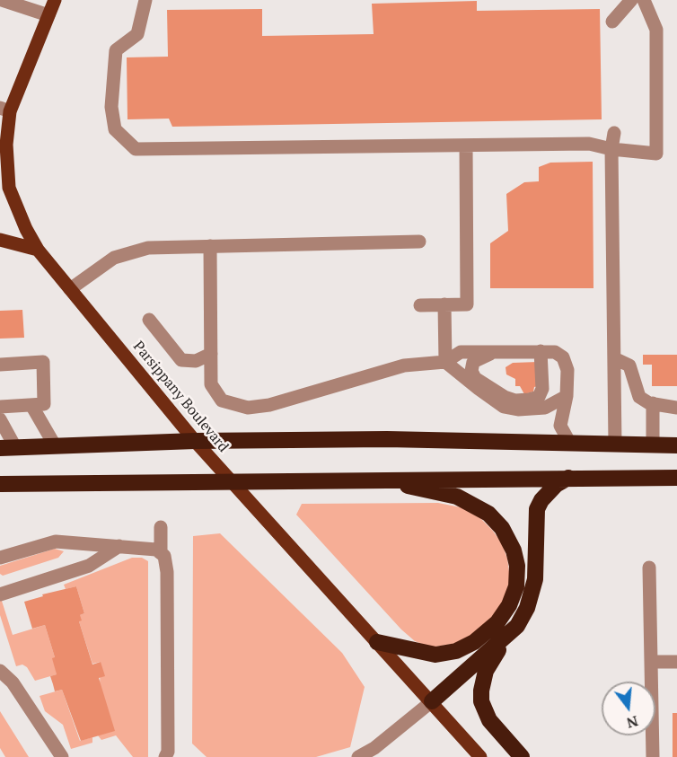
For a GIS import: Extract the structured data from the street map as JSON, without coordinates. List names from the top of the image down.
{
  "streets": {
    "main road": ["Parsippany Boulevard"]
  },
  "north": "bottom"
}
